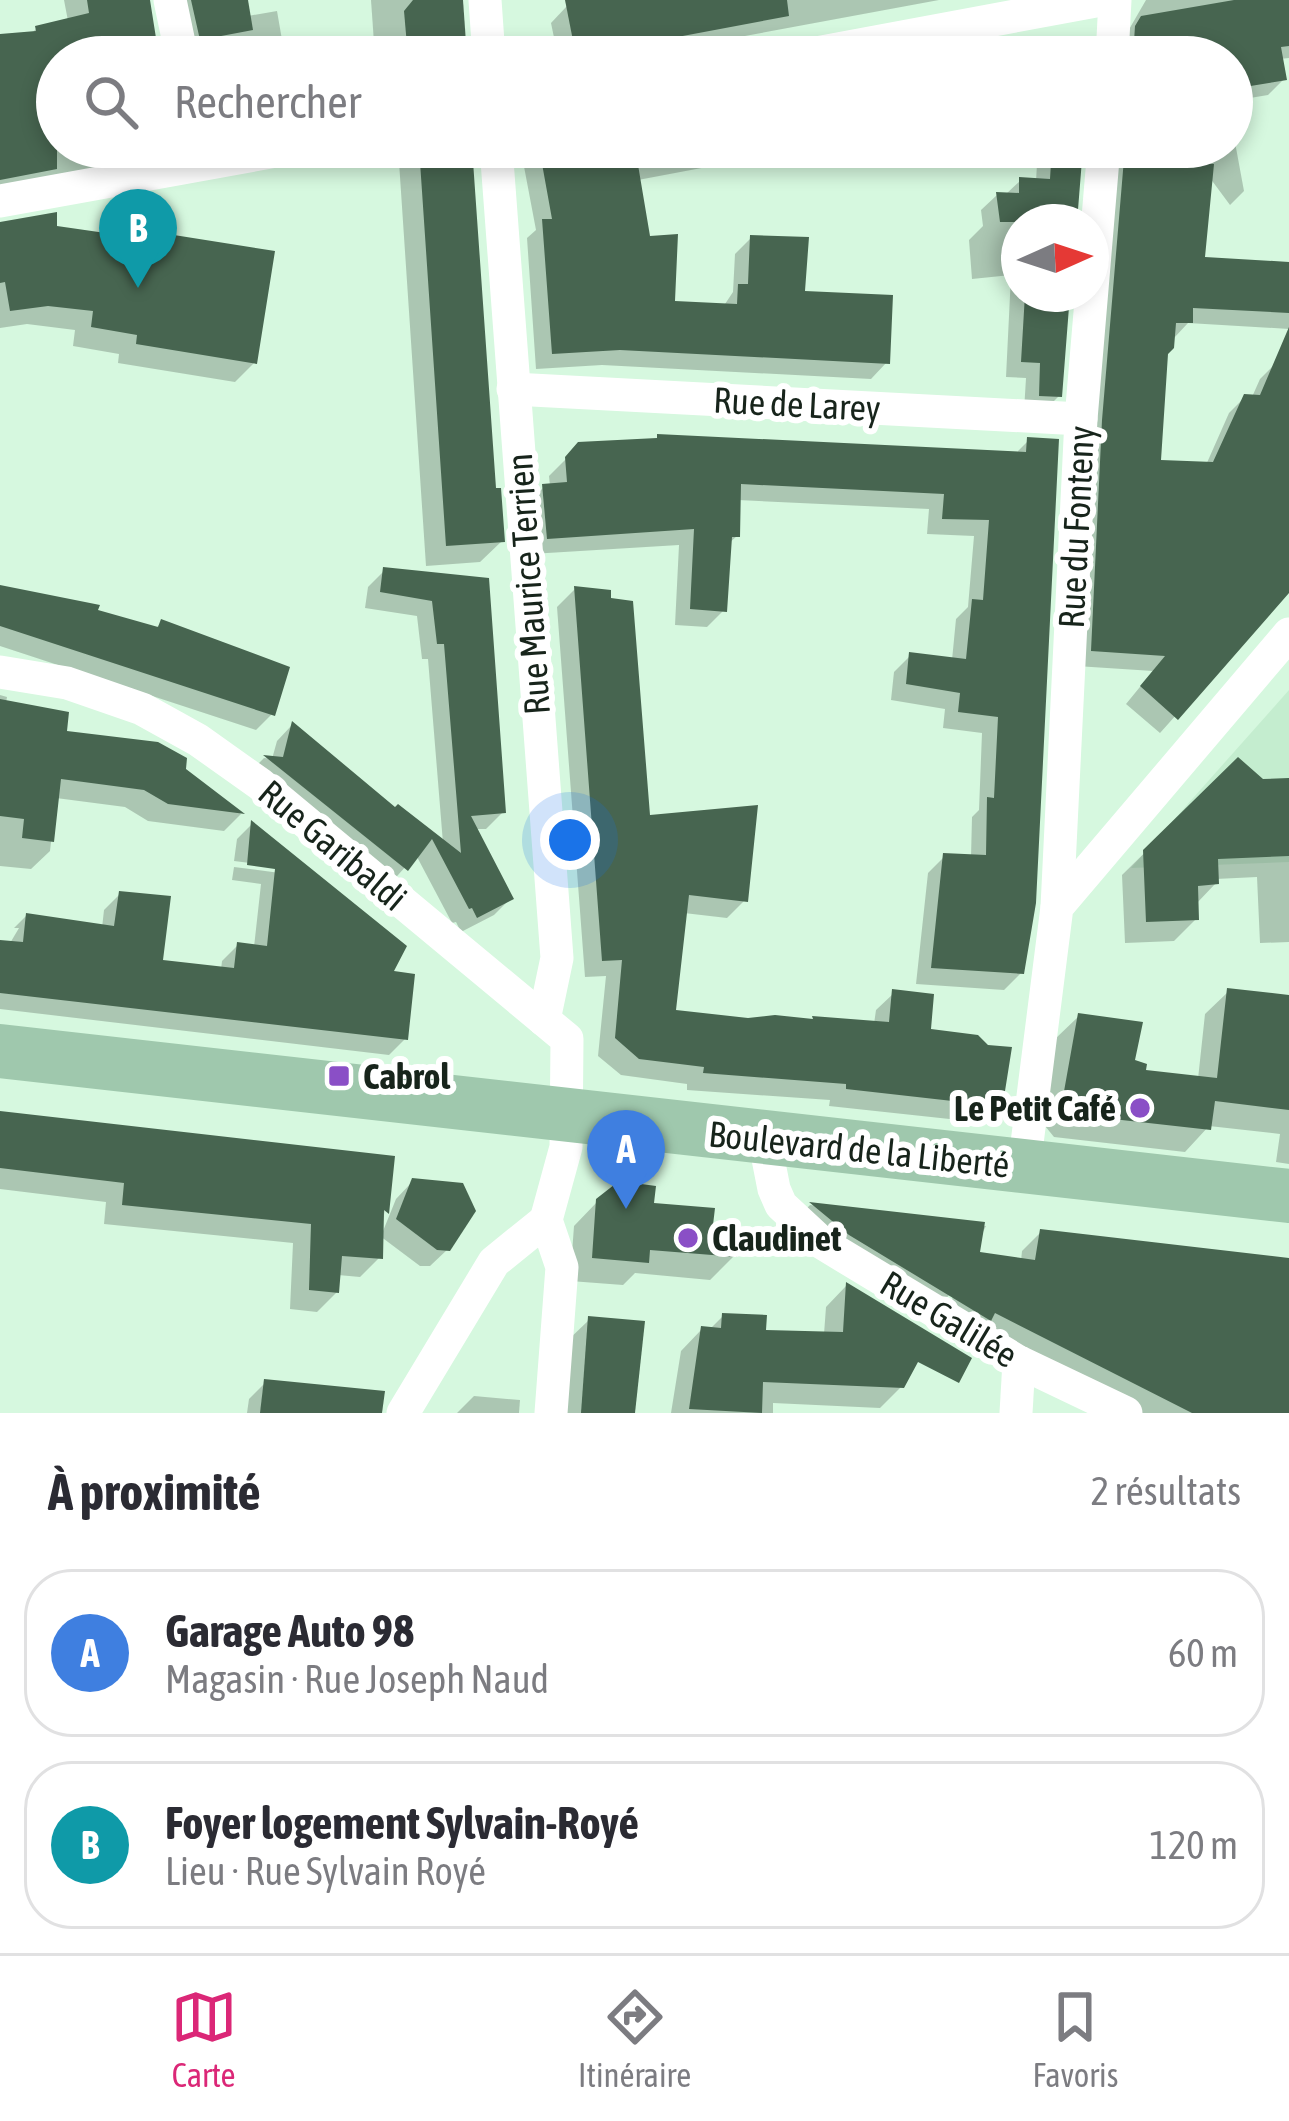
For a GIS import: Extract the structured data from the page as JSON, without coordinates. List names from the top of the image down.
{
  "streets": {
    "main road": ["Boulevard de la Liberté"],
    "street": [
      "Rue de Larey",
      "Rue du Fonteny",
      "Rue Maurice Terrien",
      "Rue Garibaldi",
      "Rue Galilée"
    ]
  },
  "crossings": [
    ["Rue de Larey", "Rue du Fonteny"],
    ["Rue de Larey", "Rue Maurice Terrien"],
    ["Rue du Fonteny", "Boulevard de la Liberté"],
    ["Rue Maurice Terrien", "Rue Garibaldi"],
    ["Rue Garibaldi", "Boulevard de la Liberté"],
    ["Boulevard de la Liberté", "Rue Galilée"]
  ],
  "places": {
    "transit": ["Cabrol"],
    "other": ["Le Petit Café", "Claudinet"]
  },
  "north": "right",
  "page": {
    "search": "Rechercher",
    "pins": ["B", "A"],
    "heading": ["À proximité", "2 résultats"],
    "list": [
      {
        "mark": "A",
        "name": "Garage Auto 98",
        "note": "Magasin · Rue Joseph Naud",
        "value": "60 m"
      },
      {
        "mark": "B",
        "name": "Foyer logement Sylvain-Royé",
        "note": "Lieu · Rue Sylvain Royé",
        "value": "120 m"
      }
    ],
    "nav": ["Carte", "Itinéraire", "Favoris"]
  }
}
